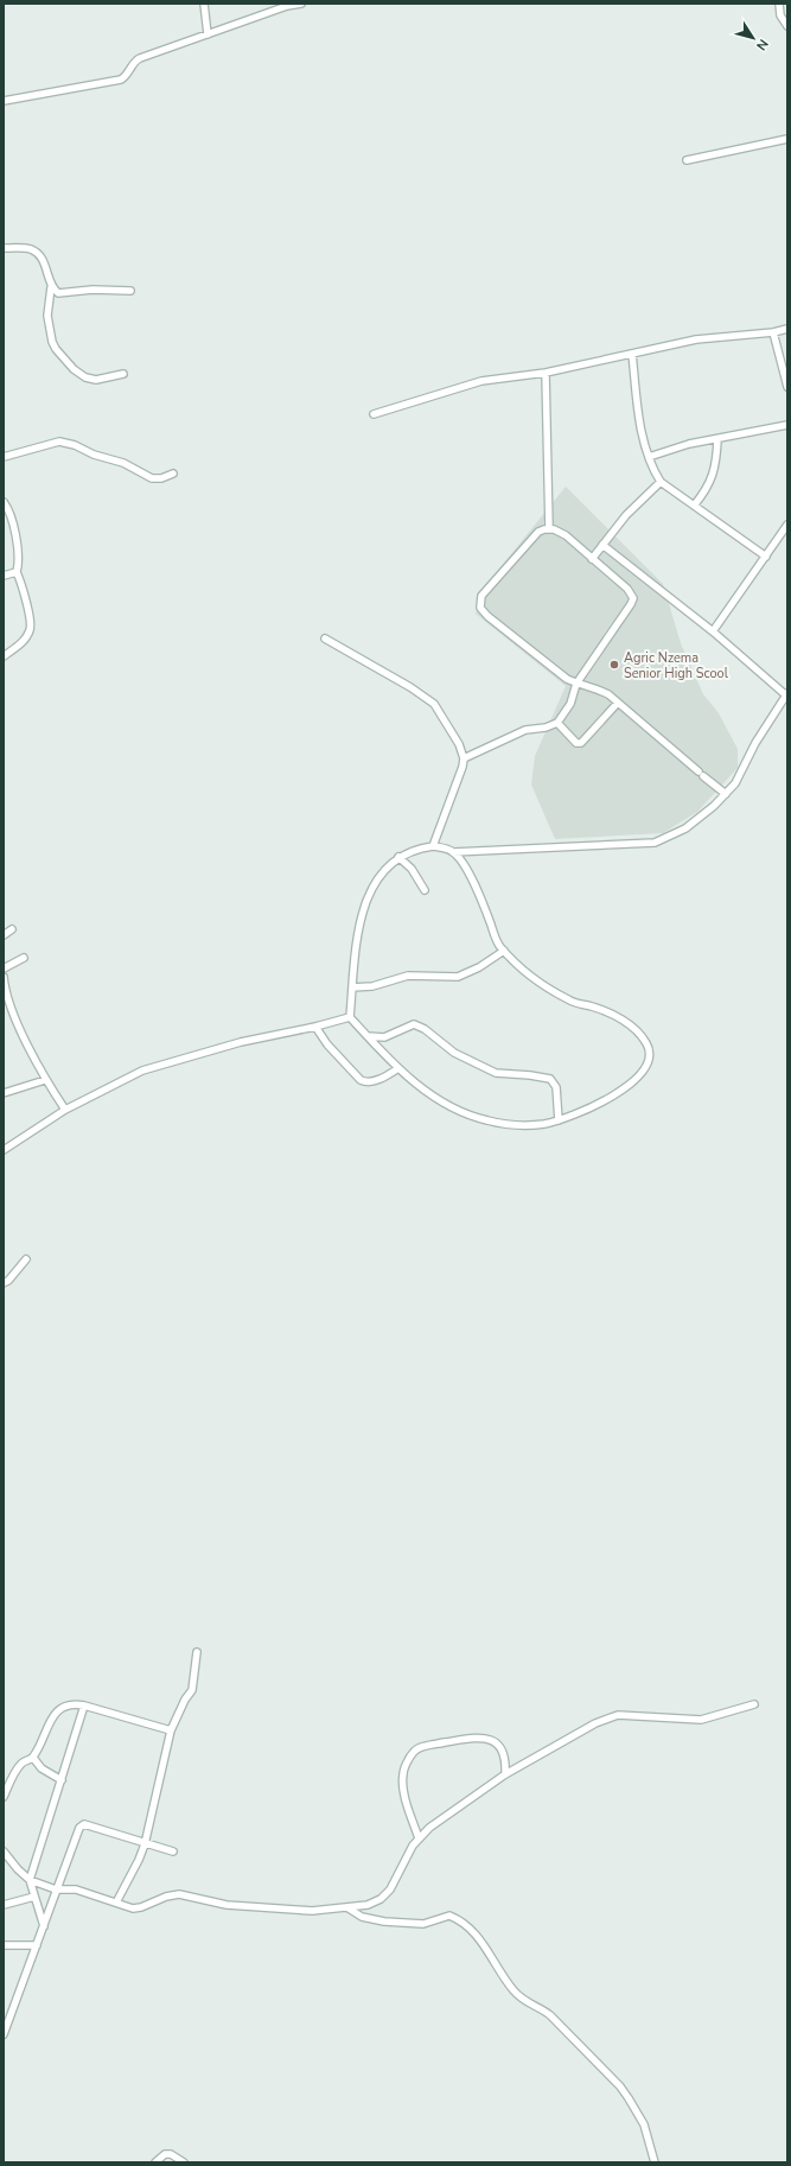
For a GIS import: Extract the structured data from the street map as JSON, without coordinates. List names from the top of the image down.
{
  "places": ["Agric Nzema Senior High Scool"],
  "north": "bottom right"
}
